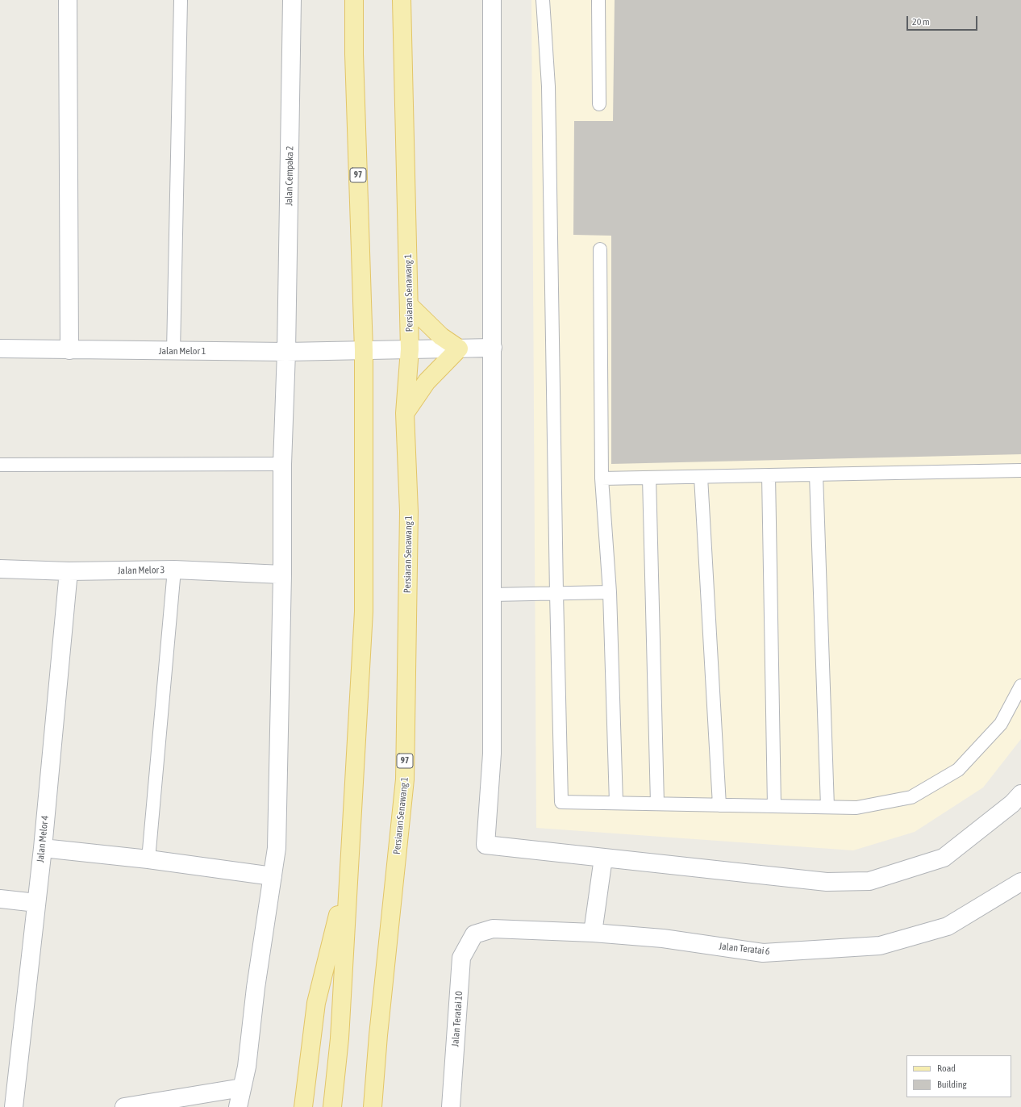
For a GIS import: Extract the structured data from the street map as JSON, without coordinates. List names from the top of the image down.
{
  "streets": {
    "main road": ["97", "Persiaran Senawang 1"],
    "street": [
      "Jalan Cempaka 2",
      "Jalan Melor 1",
      "Jalan Melor 3",
      "Jalan Melor 4",
      "Jalan Teratai 6",
      "Jalan Teratai 10"
    ]
  },
  "crossings": [
    ["97", "Jalan Melor 1"],
    ["Jalan Cempaka 2", "Jalan Melor 1"],
    ["Jalan Cempaka 2", "Jalan Melor 3"],
    ["Persiaran Senawang 1", "Jalan Melor 1"],
    ["Jalan Melor 3", "Jalan Melor 4"],
    ["Jalan Teratai 6", "Jalan Teratai 10"]
  ],
  "legend": ["Road", "Building"],
  "scale_bar": "20 m"
}
